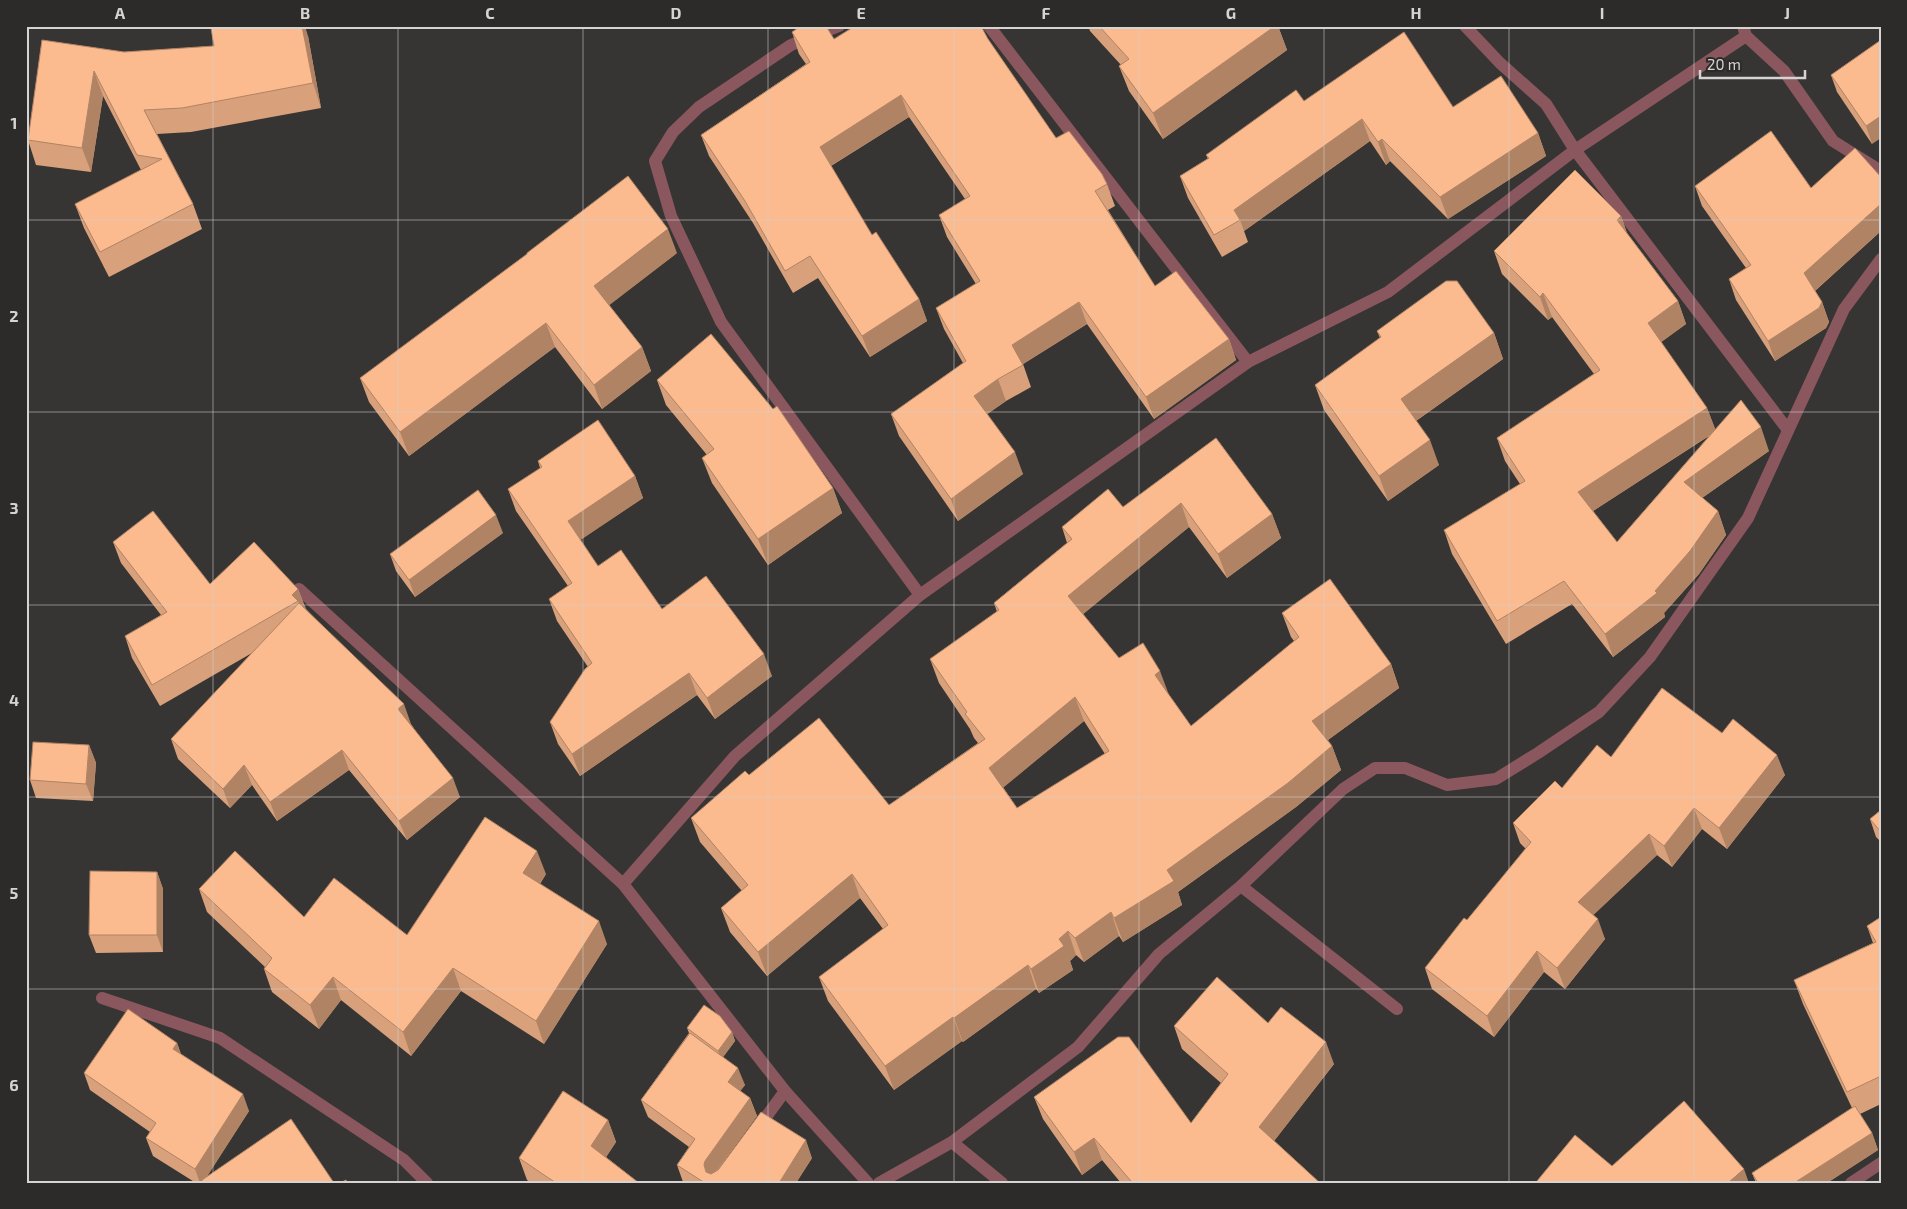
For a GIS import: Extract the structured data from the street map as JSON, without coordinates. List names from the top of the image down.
{
  "scale_bar": "20 m",
  "grid": {
    "columns": [
      "A",
      "B",
      "C",
      "D",
      "E",
      "F",
      "G",
      "H",
      "I",
      "J"
    ],
    "rows": [
      "1",
      "2",
      "3",
      "4",
      "5",
      "6"
    ]
  }
}
